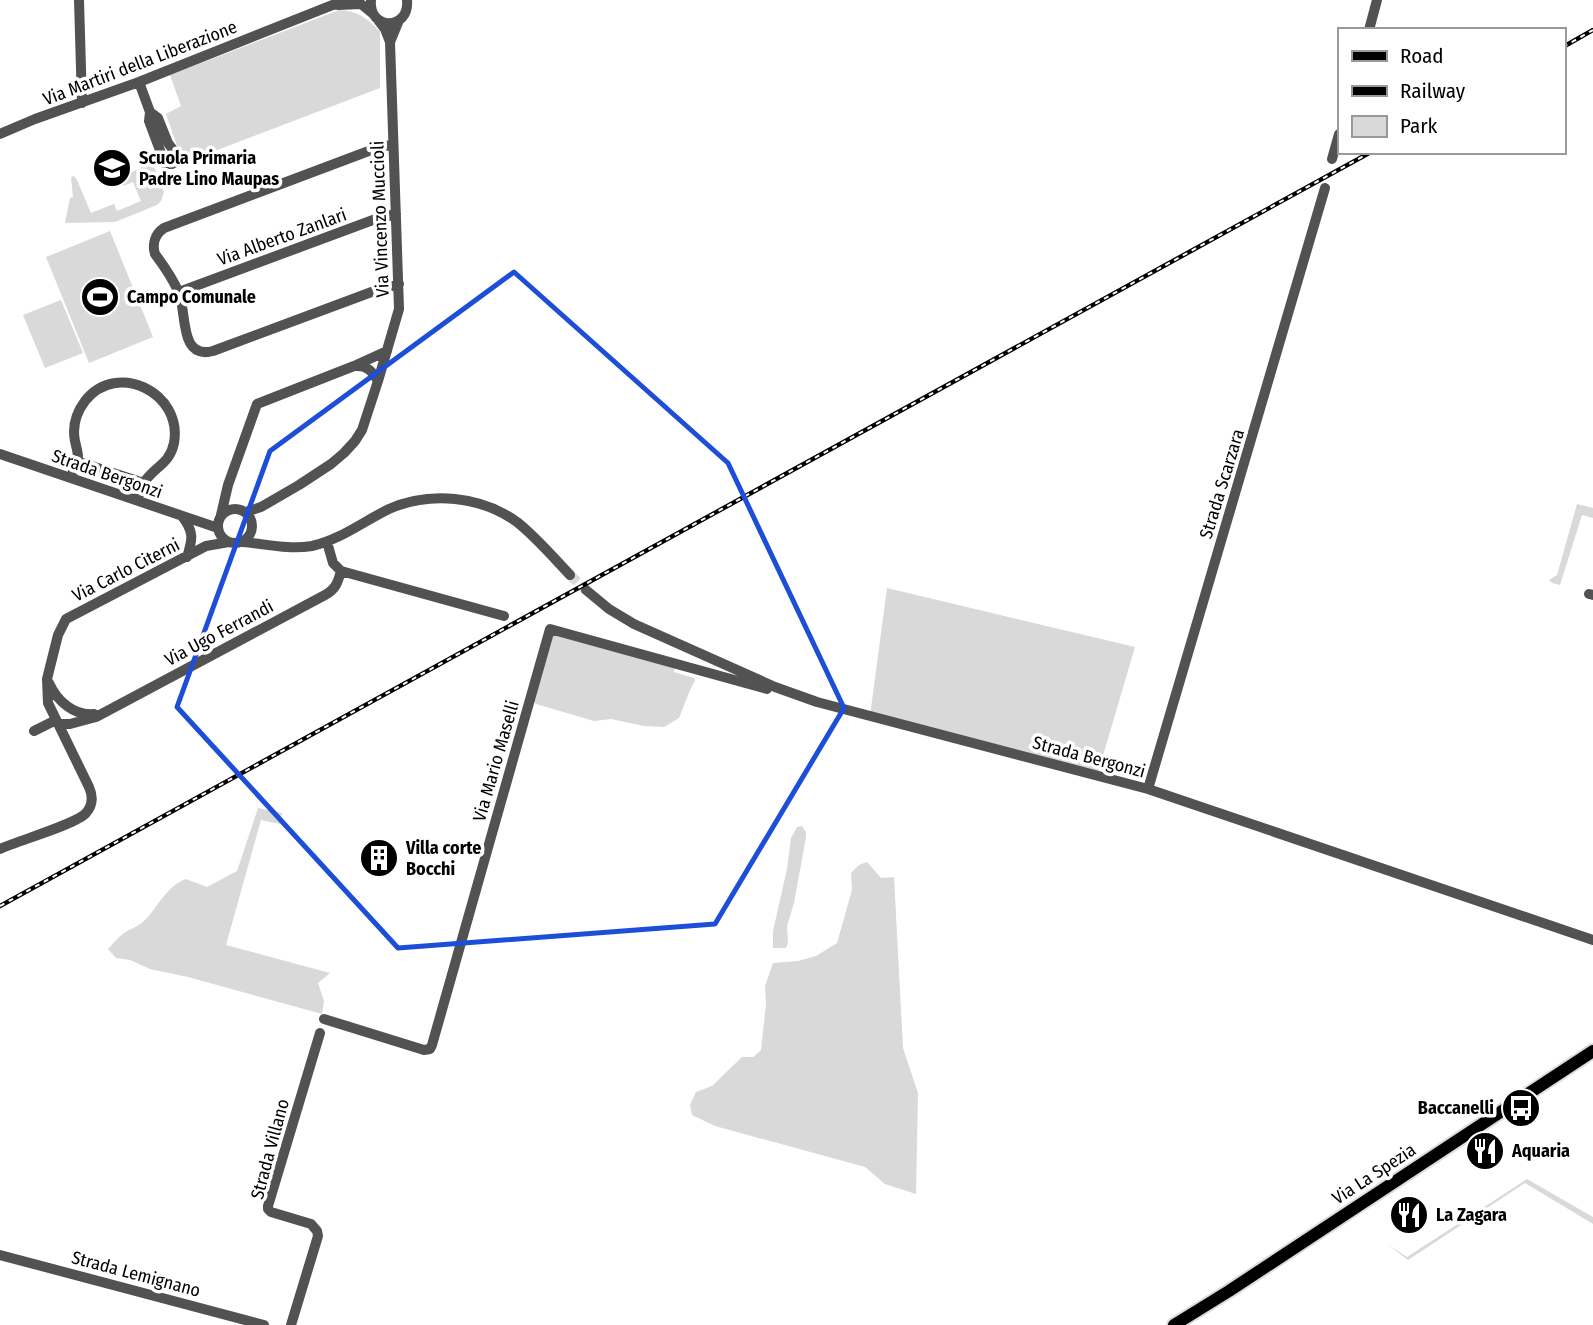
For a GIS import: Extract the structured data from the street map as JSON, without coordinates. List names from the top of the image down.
{
  "streets": {
    "main road": ["Via La Spezia"],
    "street": [
      "Via Martiri della Liberazione",
      "Via Vincenzo Muccioli",
      "Via Alberto Zanlari",
      "Strada Bergonzi",
      "Strada Scarzara",
      "Via Carlo Citerni",
      "Via Ugo Ferrandi",
      "Via Mario Maselli",
      "Strada Villano",
      "Strada Lemignano"
    ]
  },
  "crossings": [
    ["Via Vincenzo Muccioli", "Via Alberto Zanlari"],
    ["Via Vincenzo Muccioli", "Strada Bergonzi"],
    ["Via Vincenzo Muccioli", "Via Carlo Citerni"],
    ["Strada Bergonzi", "Strada Scarzara"],
    ["Strada Bergonzi", "Via Carlo Citerni"],
    ["Strada Bergonzi", "Via Mario Maselli"]
  ],
  "places": {
    "school or university": ["Scuola Primaria Padre Lino Maupas"],
    "sports": ["Campo Comunale"],
    "building": ["Villa corte Bocchi"],
    "bus stop": ["Baccanelli"],
    "restaurant": ["Aquaria", "La Zagara"]
  },
  "legend": ["Road", "Railway", "Park"]
}
